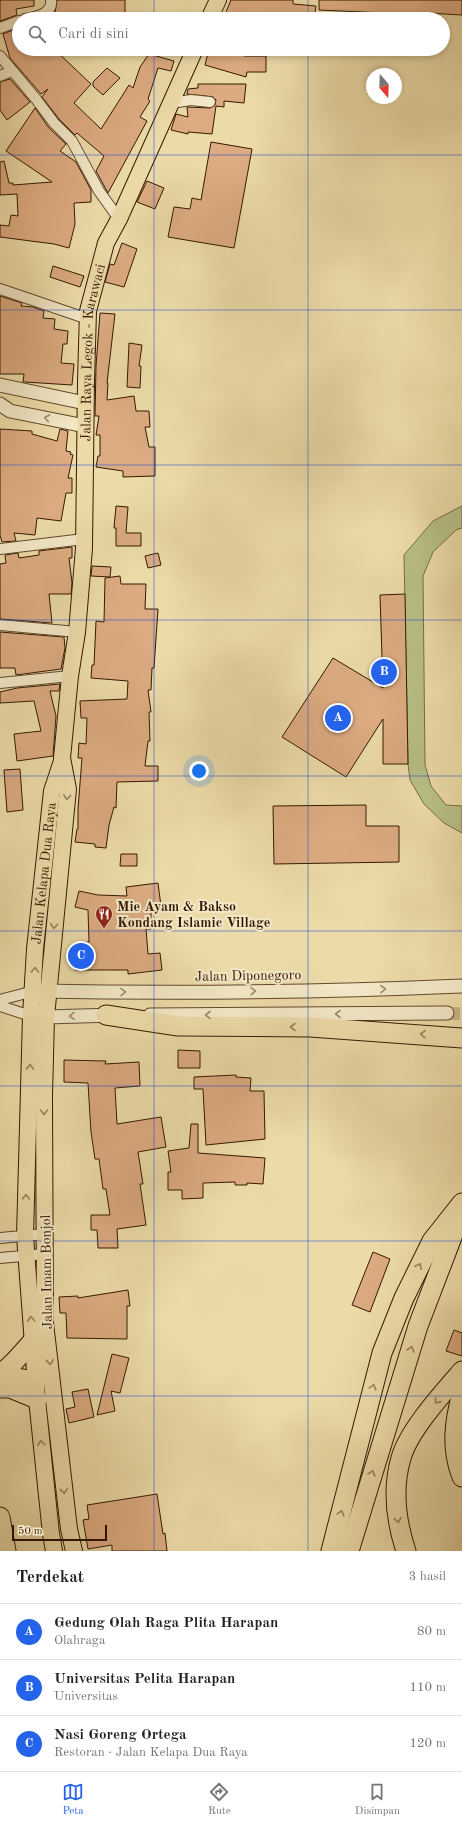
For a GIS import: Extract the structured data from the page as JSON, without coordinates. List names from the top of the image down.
{
  "streets": {
    "main road": ["Jalan Raya Legok - Karawaci", "Jalan Kelapa Dua Raya", "Jalan Imam Bonjol"],
    "street": ["Jalan Diponegoro"]
  },
  "crossings": [
    ["Jalan Raya Legok - Karawaci", "Jalan Kelapa Dua Raya"],
    ["Jalan Kelapa Dua Raya", "Jalan Diponegoro"],
    ["Jalan Kelapa Dua Raya", "Jalan Imam Bonjol"],
    ["Jalan Diponegoro", "Jalan Imam Bonjol"]
  ],
  "places": {
    "restaurant": ["Mie Ayam & Bakso Kondang Islamic Village"]
  },
  "scale_bar": "50 m",
  "north": "bottom",
  "page": {
    "search": "Cari di sini",
    "pins": ["B", "A", "C"],
    "scale": "50 m",
    "heading": ["Terdekat", "3 hasil"],
    "list": [
      {
        "mark": "A",
        "name": "Gedung Olah Raga Plita Harapan",
        "note": "Olahraga",
        "value": "80 m"
      },
      {
        "mark": "B",
        "name": "Universitas Pelita Harapan",
        "note": "Universitas",
        "value": "110 m"
      },
      {
        "mark": "C",
        "name": "Nasi Goreng Ortega",
        "note": "Restoran · Jalan Kelapa Dua Raya",
        "value": "120 m"
      }
    ],
    "nav": ["Peta", "Rute", "Disimpan"]
  }
}
